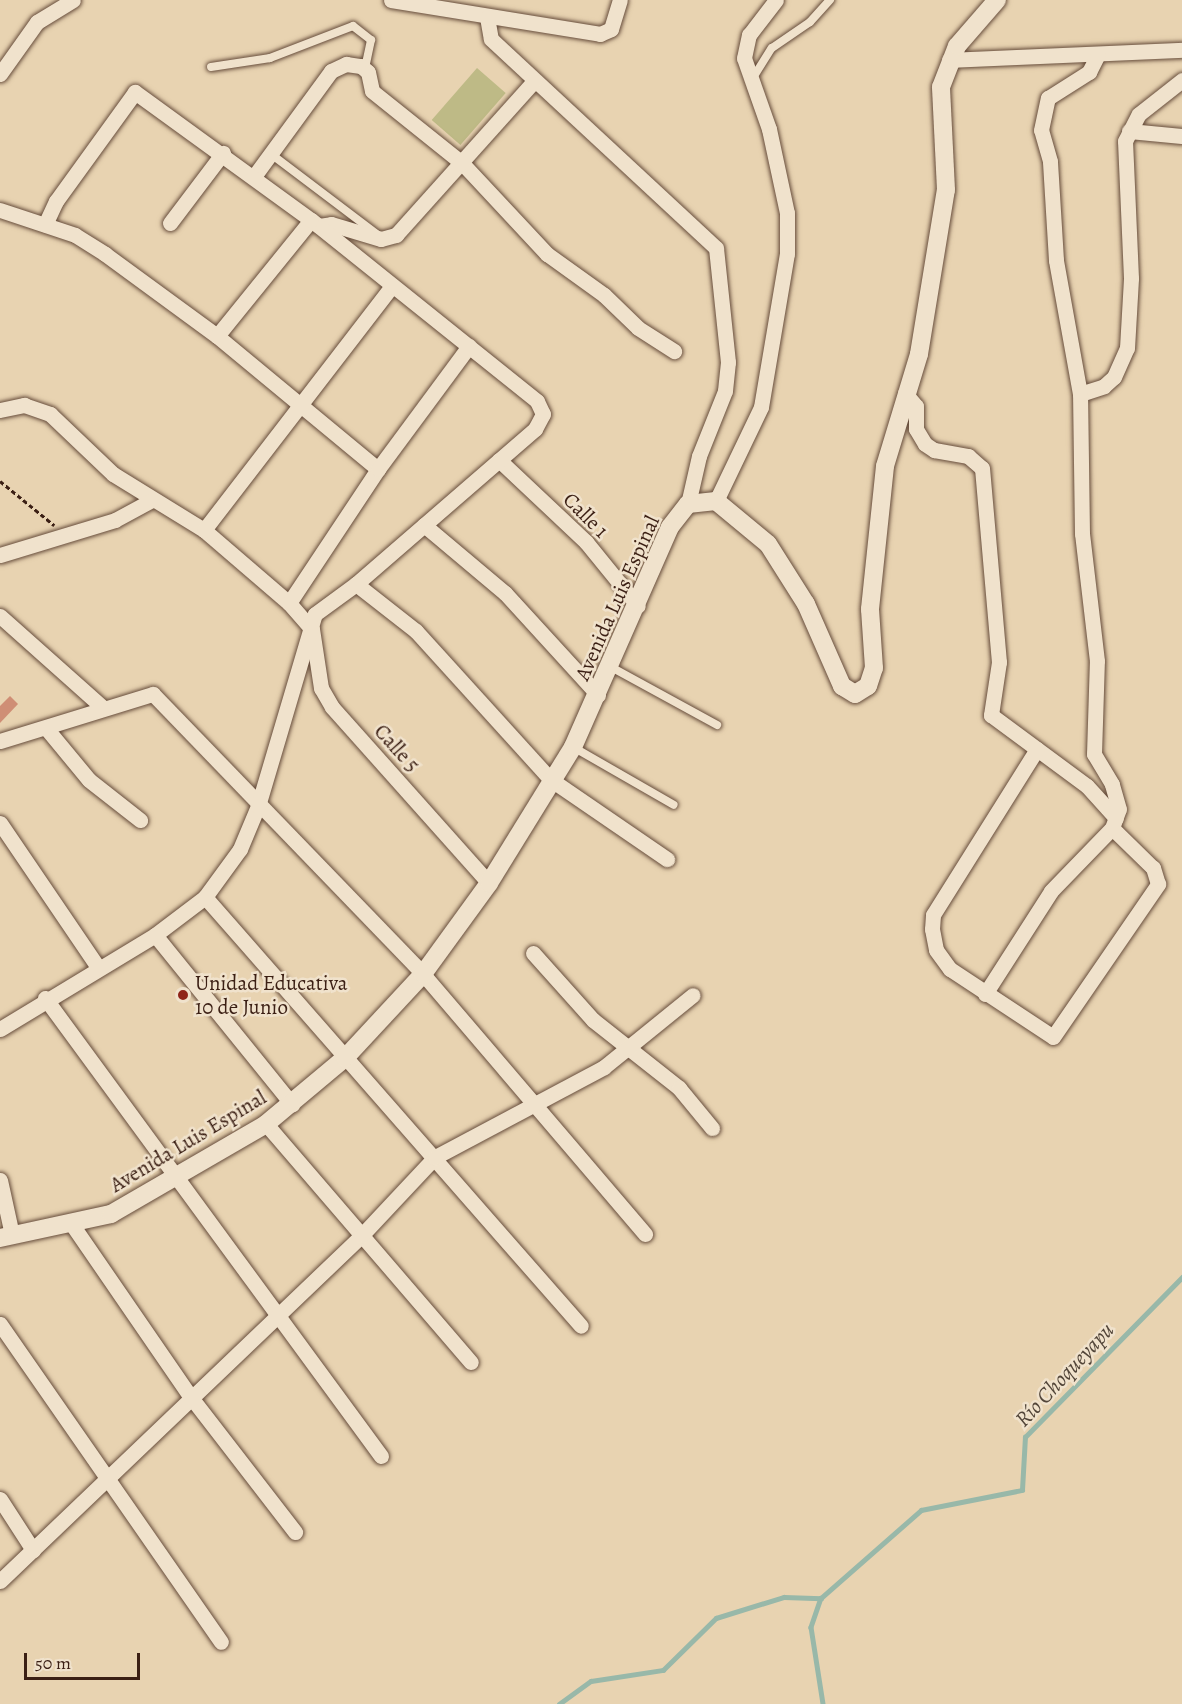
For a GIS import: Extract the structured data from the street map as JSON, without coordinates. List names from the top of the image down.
{
  "streets": {
    "street": ["Calle 1", "Avenida Luis Espinal", "Calle 5"]
  },
  "crossings": [
    ["Calle 1", "Avenida Luis Espinal"],
    ["Avenida Luis Espinal", "Calle 5"]
  ],
  "water": ["Río Choqueyapu"],
  "places": ["Unidad Educativa 10 de Junio"],
  "scale_bar": "50 m"
}
